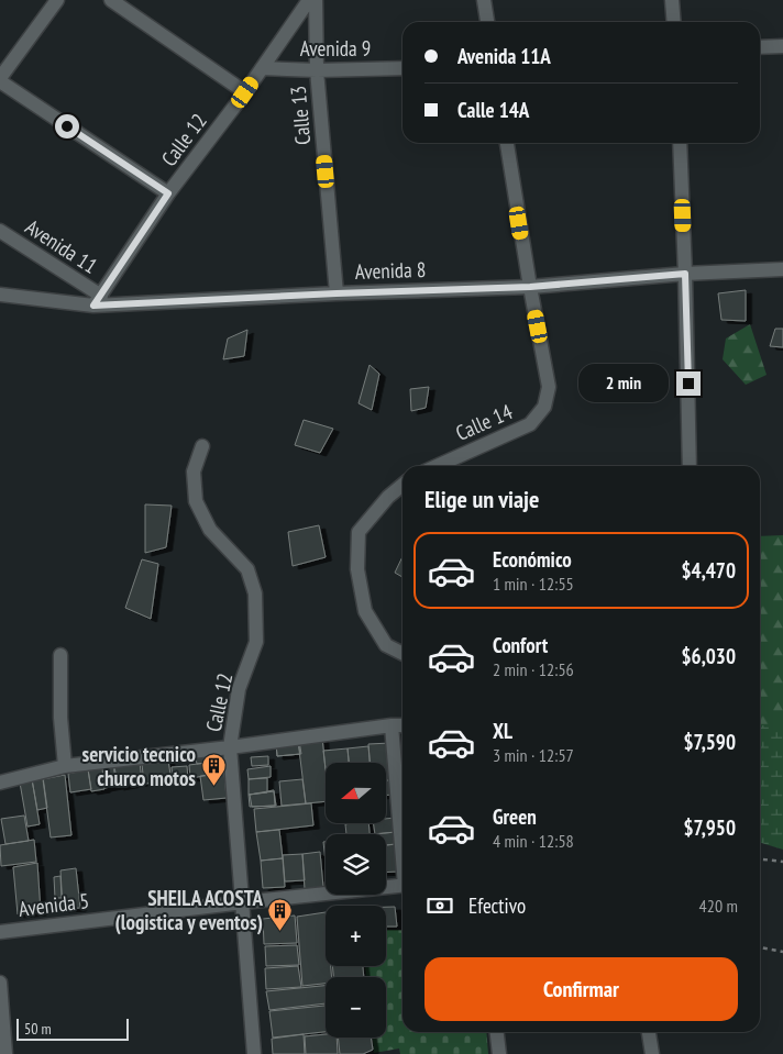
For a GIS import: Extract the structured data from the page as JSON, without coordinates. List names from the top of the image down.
{
  "streets": {
    "street": [
      "Avenida 9",
      "Calle 13",
      "Calle 12",
      "Avenida 11",
      "Avenida 8",
      "Calle 14",
      "Avenida 5"
    ]
  },
  "crossings": [
    ["Avenida 9", "Calle 13"],
    ["Avenida 9", "Calle 12"],
    ["Calle 13", "Avenida 8"],
    ["Calle 12", "Avenida 11"],
    ["Calle 12", "Avenida 8"],
    ["Calle 12", "Avenida 5"],
    ["Avenida 11", "Avenida 8"],
    ["Avenida 8", "Calle 14"]
  ],
  "places": {
    "building": ["servicio tecnico churco motos", "SHEILA ACOSTA (logistica y eventos)"]
  },
  "scale_bar": "50 m",
  "north": "left",
  "page": {
    "banner": ["Avenida 11A", "Calle 14A"],
    "bubble": "2 min",
    "heading": "Elige un viaje",
    "list": [
      {
        "name": "Económico",
        "note": "1 min · 12:55",
        "value": "$4,470"
      },
      {
        "name": "Confort",
        "note": "2 min · 12:56",
        "value": "$6,030"
      },
      {
        "name": "XL",
        "note": "3 min · 12:57",
        "value": "$7,590"
      },
      {
        "name": "Green",
        "note": "4 min · 12:58",
        "value": "$7,950"
      }
    ],
    "map_buttons": ["+", "−"],
    "pay": ["Efectivo", "420 m"],
    "buttons": "Confirmar",
    "scale": "50 m"
  }
}
